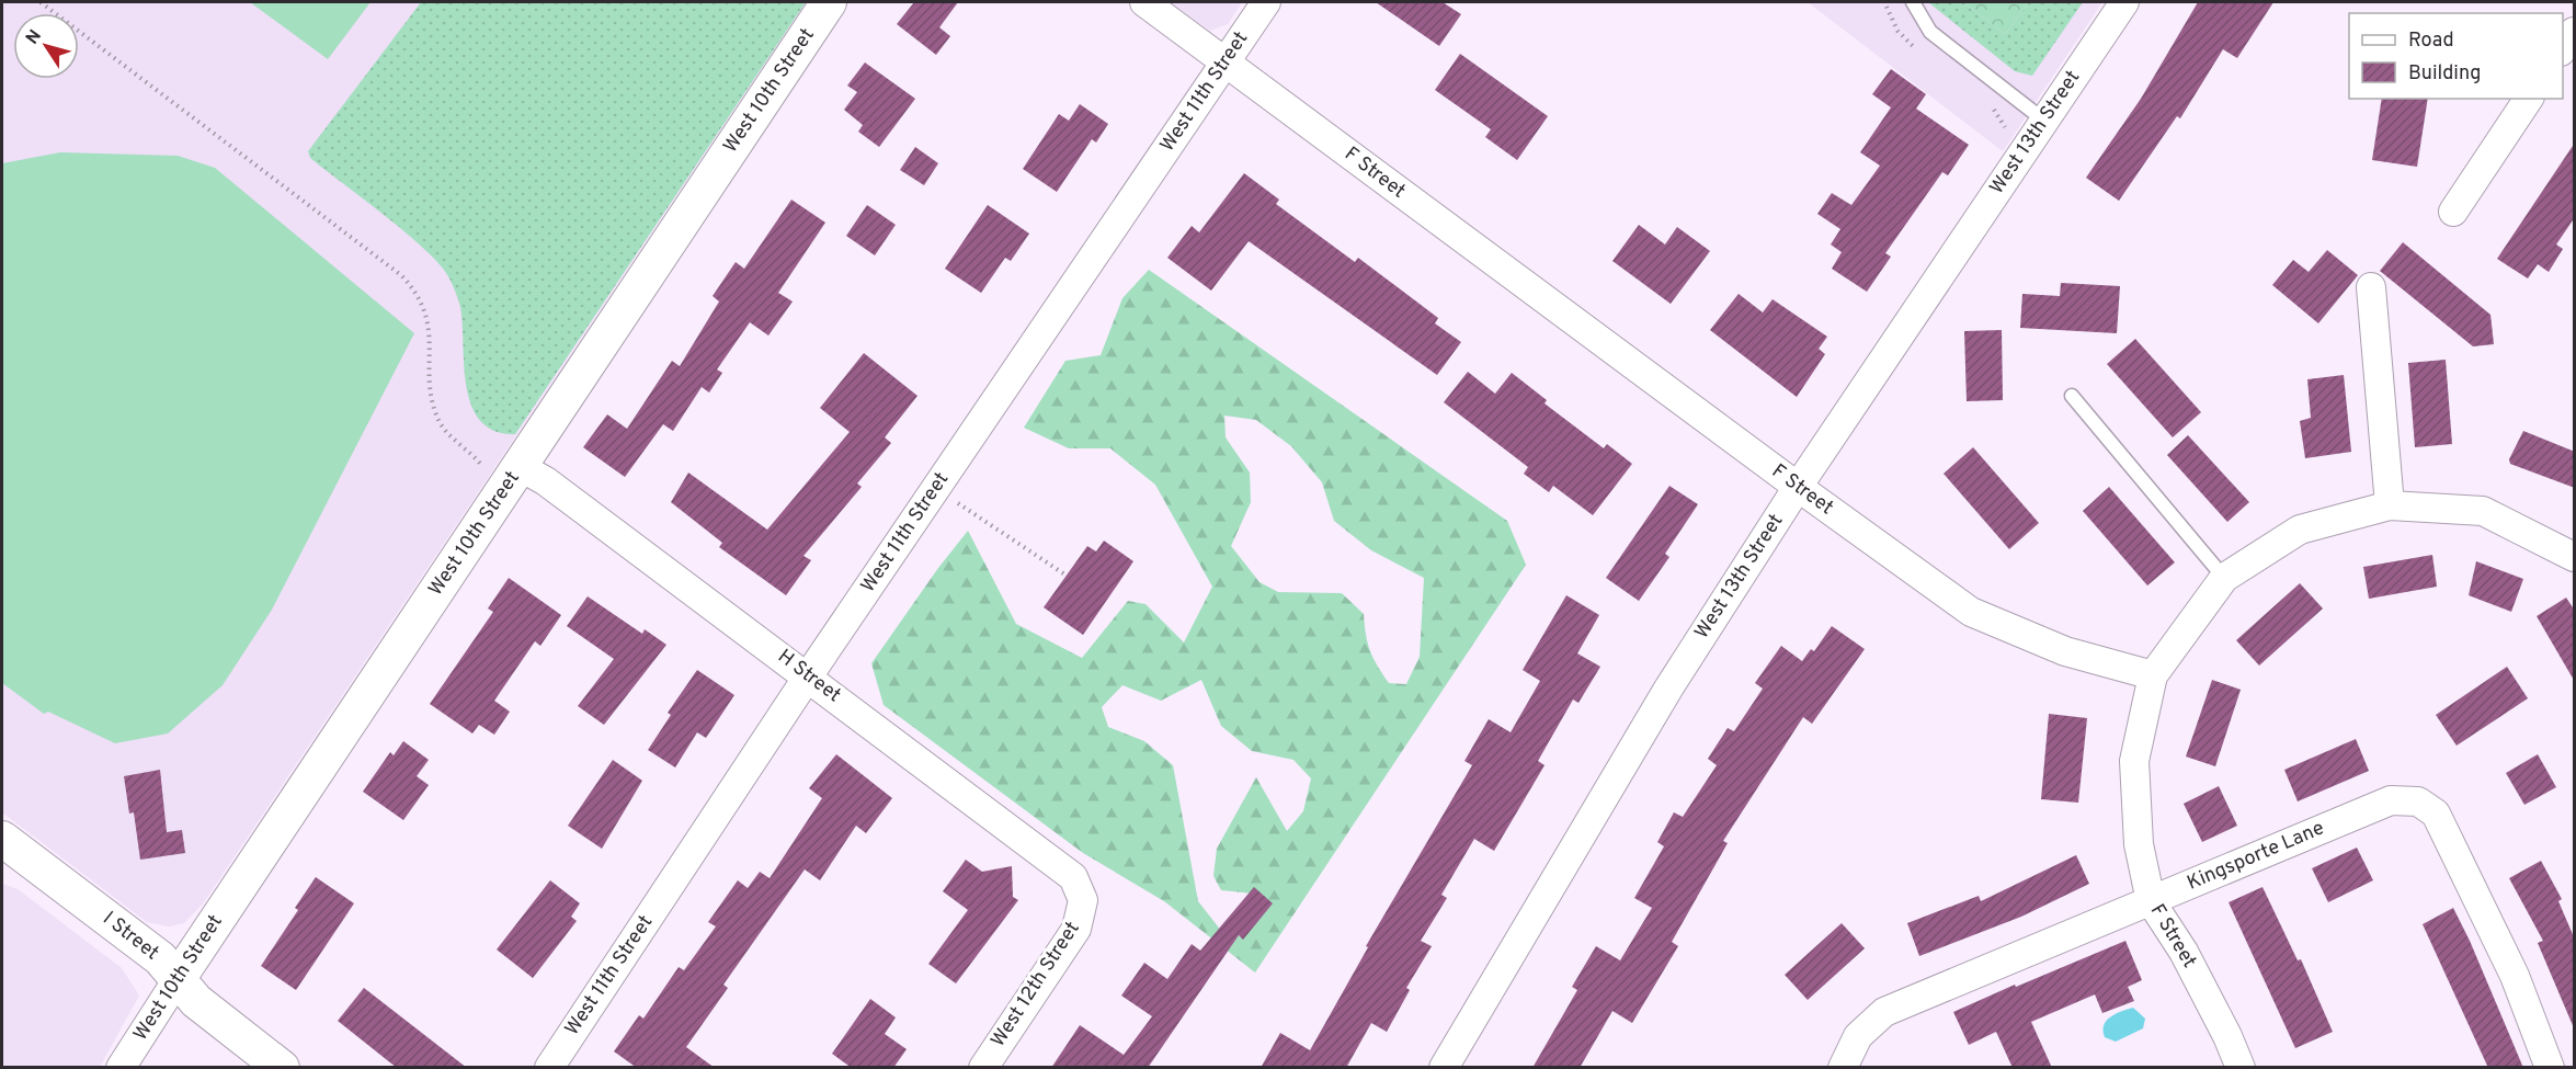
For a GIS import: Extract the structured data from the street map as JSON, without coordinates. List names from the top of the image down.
{
  "streets": {
    "street": [
      "West 10th Street",
      "West 11th Street",
      "West 13th Street",
      "F Street",
      "H Street",
      "Kingsporte Lane",
      "I Street",
      "West 12th Street"
    ]
  },
  "crossings": [
    ["West 10th Street", "H Street"],
    ["West 10th Street", "I Street"],
    ["West 11th Street", "F Street"],
    ["West 11th Street", "H Street"],
    ["West 13th Street", "F Street"],
    ["F Street", "Kingsporte Lane"],
    ["H Street", "West 12th Street"]
  ],
  "legend": ["Road", "Building"],
  "north": "top left"
}
